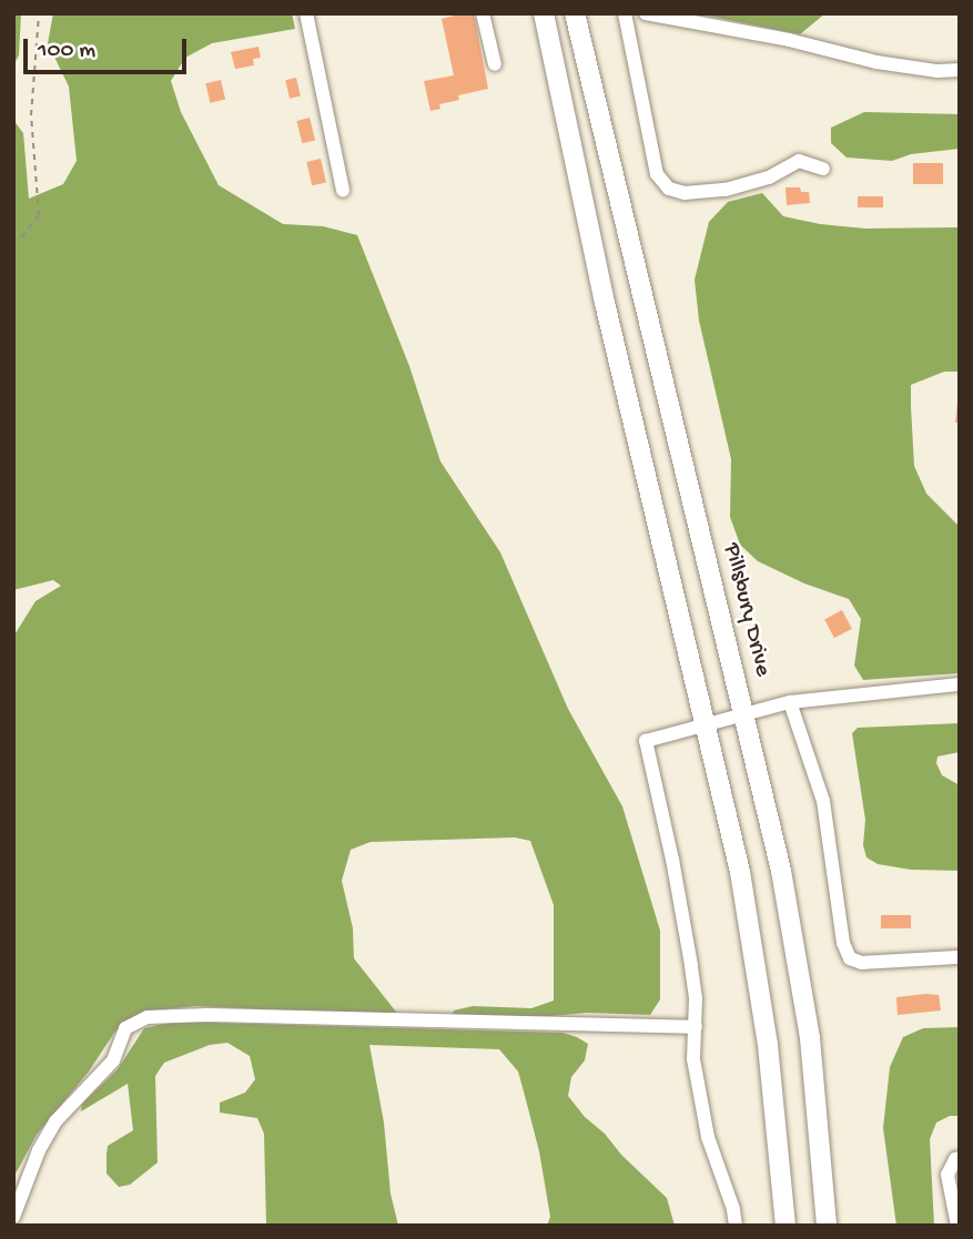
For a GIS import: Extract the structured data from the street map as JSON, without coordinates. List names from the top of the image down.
{
  "streets": {
    "highway": ["Pillsbury Drive"]
  },
  "scale_bar": "100 m"
}
